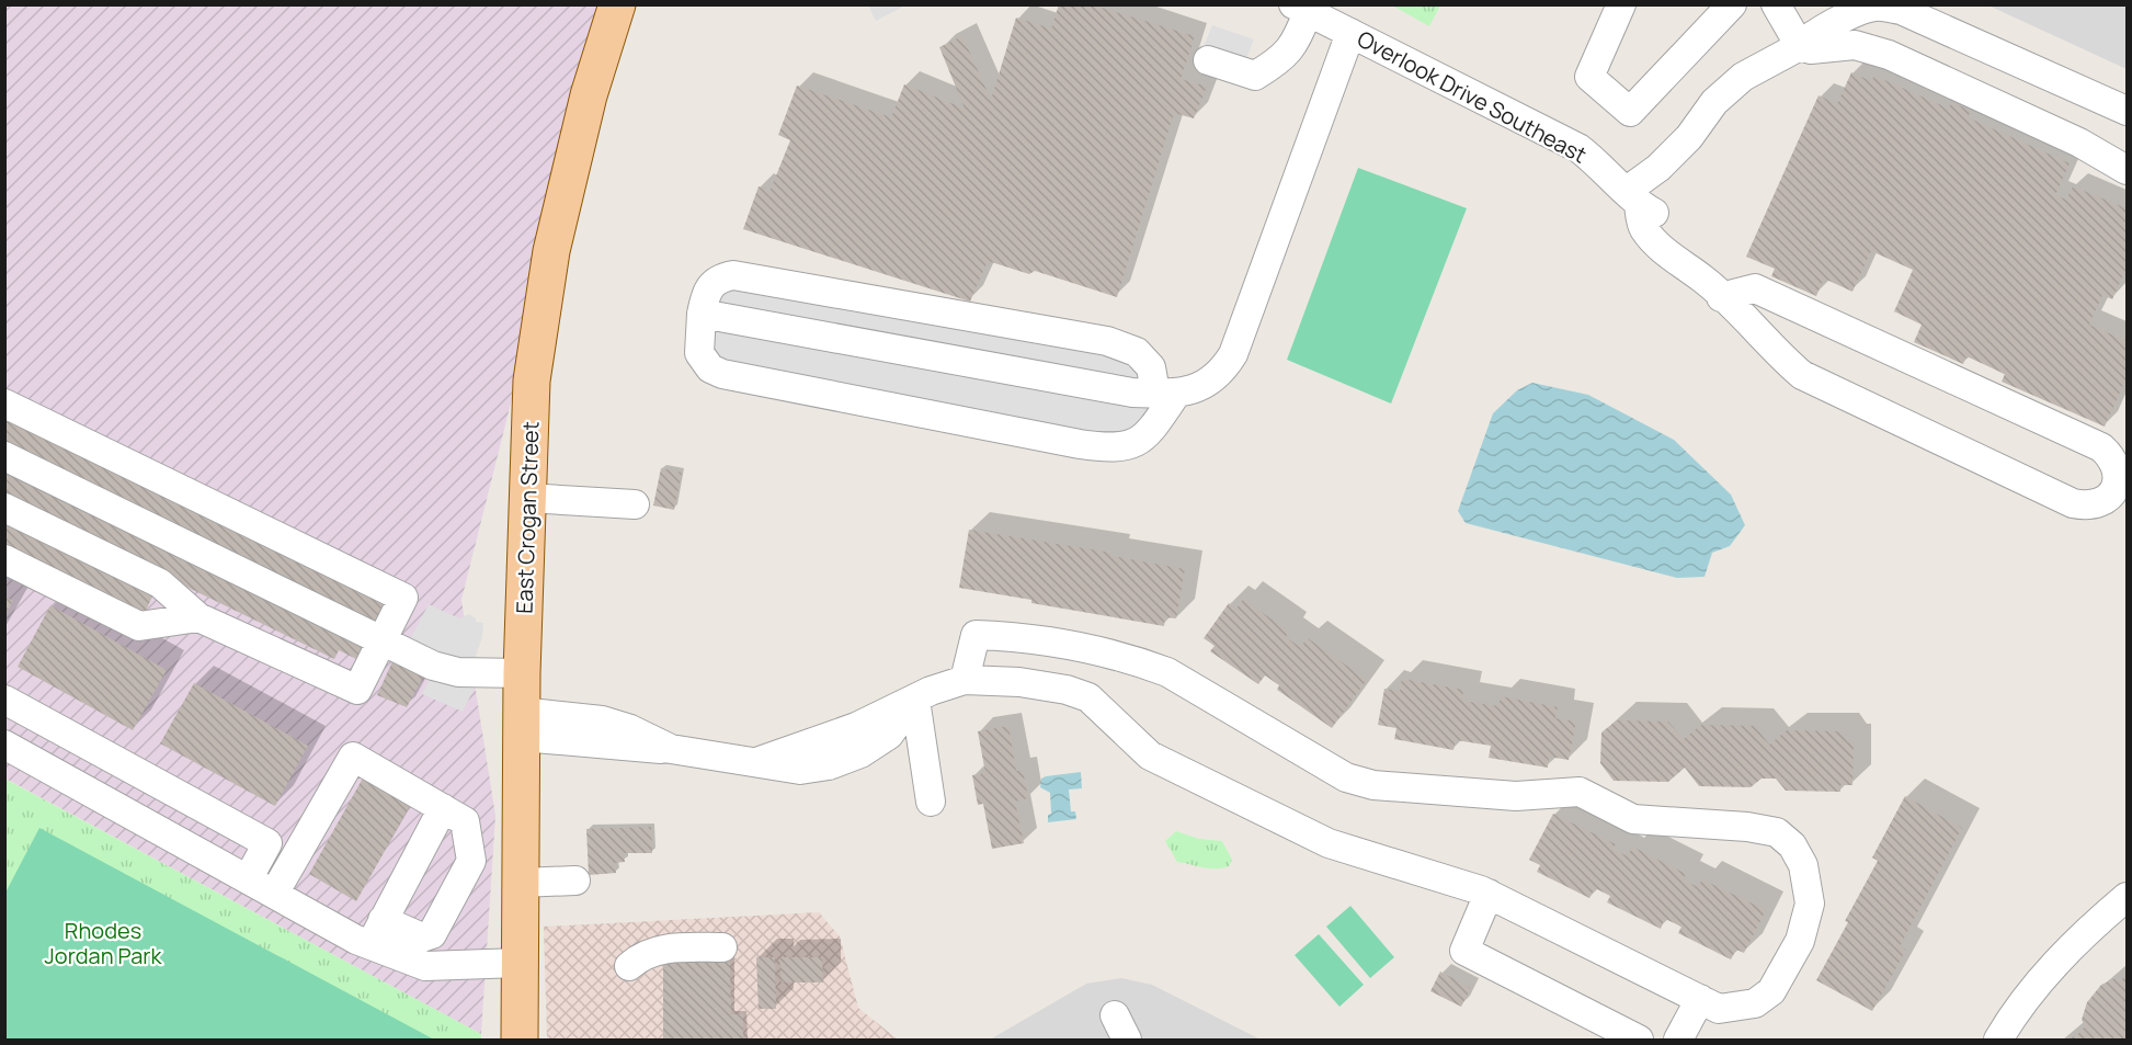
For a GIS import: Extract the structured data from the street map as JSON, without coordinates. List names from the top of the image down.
{
  "streets": {
    "main road": ["East Crogan Street"],
    "street": ["Overlook Drive Southeast"]
  },
  "parks": ["Rhodes Jordan Park"]
}
